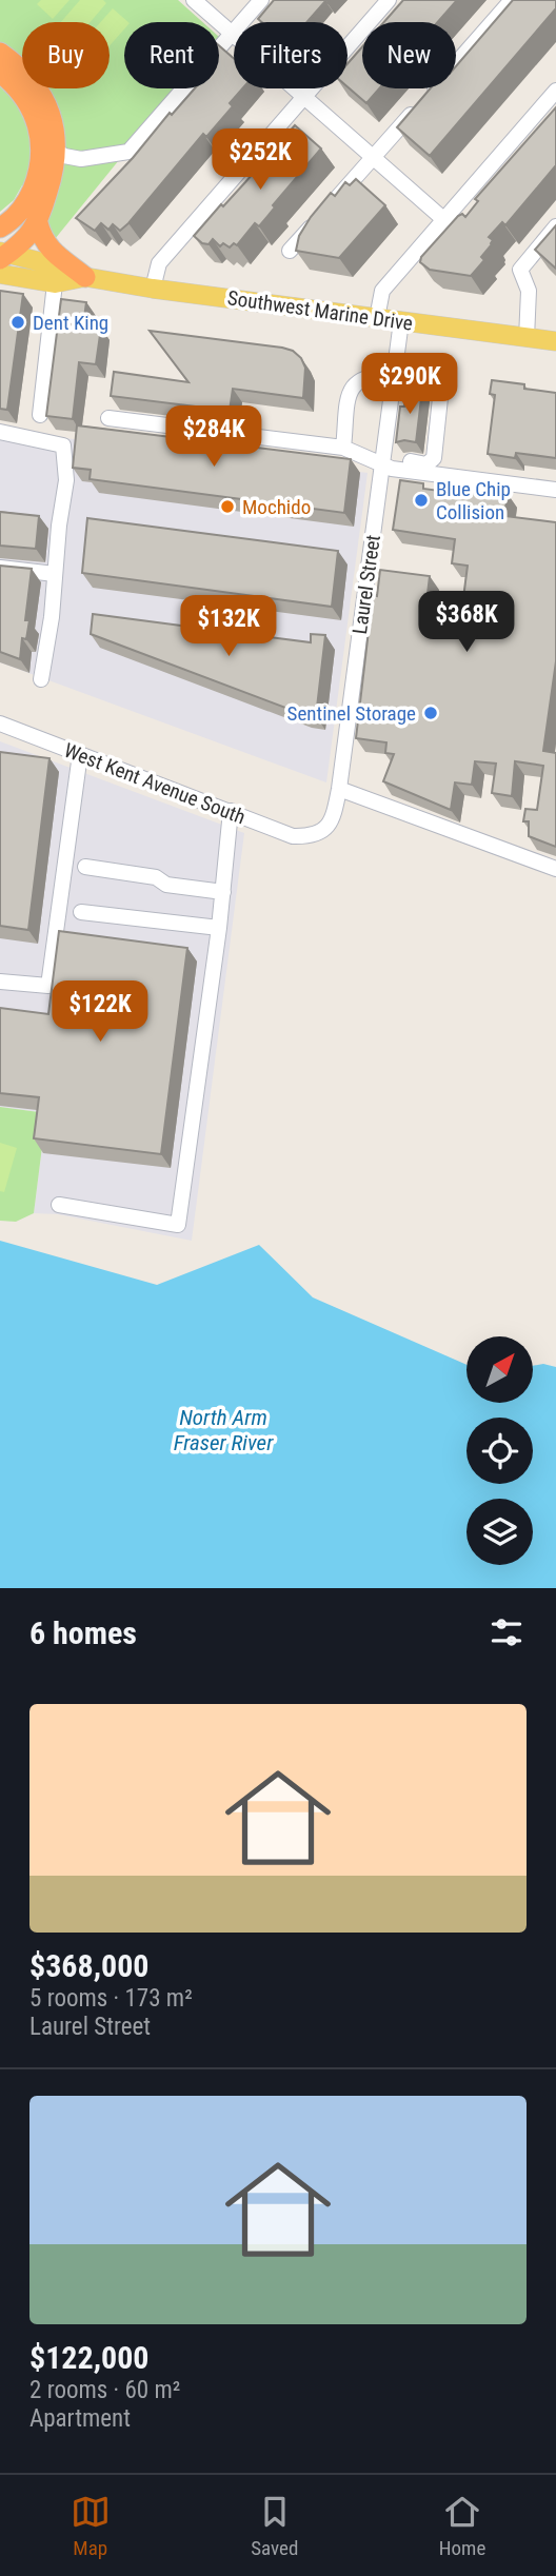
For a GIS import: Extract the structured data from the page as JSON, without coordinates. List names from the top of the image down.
{
  "streets": {
    "main road": ["Southwest Marine Drive"],
    "street": ["Laurel Street", "West Kent Avenue South"]
  },
  "crossings": [
    ["Southwest Marine Drive", "Laurel Street"],
    ["Laurel Street", "West Kent Avenue South"]
  ],
  "water": ["North Arm Fraser River"],
  "places": [
    "Dent King",
    "Blue Chip Collision",
    "Mochido",
    "Sentinel Storage"
  ],
  "north": "top right",
  "page": {
    "chip": [
      "Buy",
      "Rent",
      "Filters",
      "New"
    ],
    "price": [
      "$252K",
      "$290K",
      "$284K",
      "$368K",
      "$132K",
      "$122K"
    ],
    "heading": "6 homes",
    "list": [
      {
        "name": "$368,000",
        "note": "5 rooms · 173 m² · Laurel Street"
      },
      {
        "name": "$122,000",
        "note": "2 rooms · 60 m² · Apartment"
      }
    ],
    "tabs": ["Map", "Saved", "Home"]
  }
}
